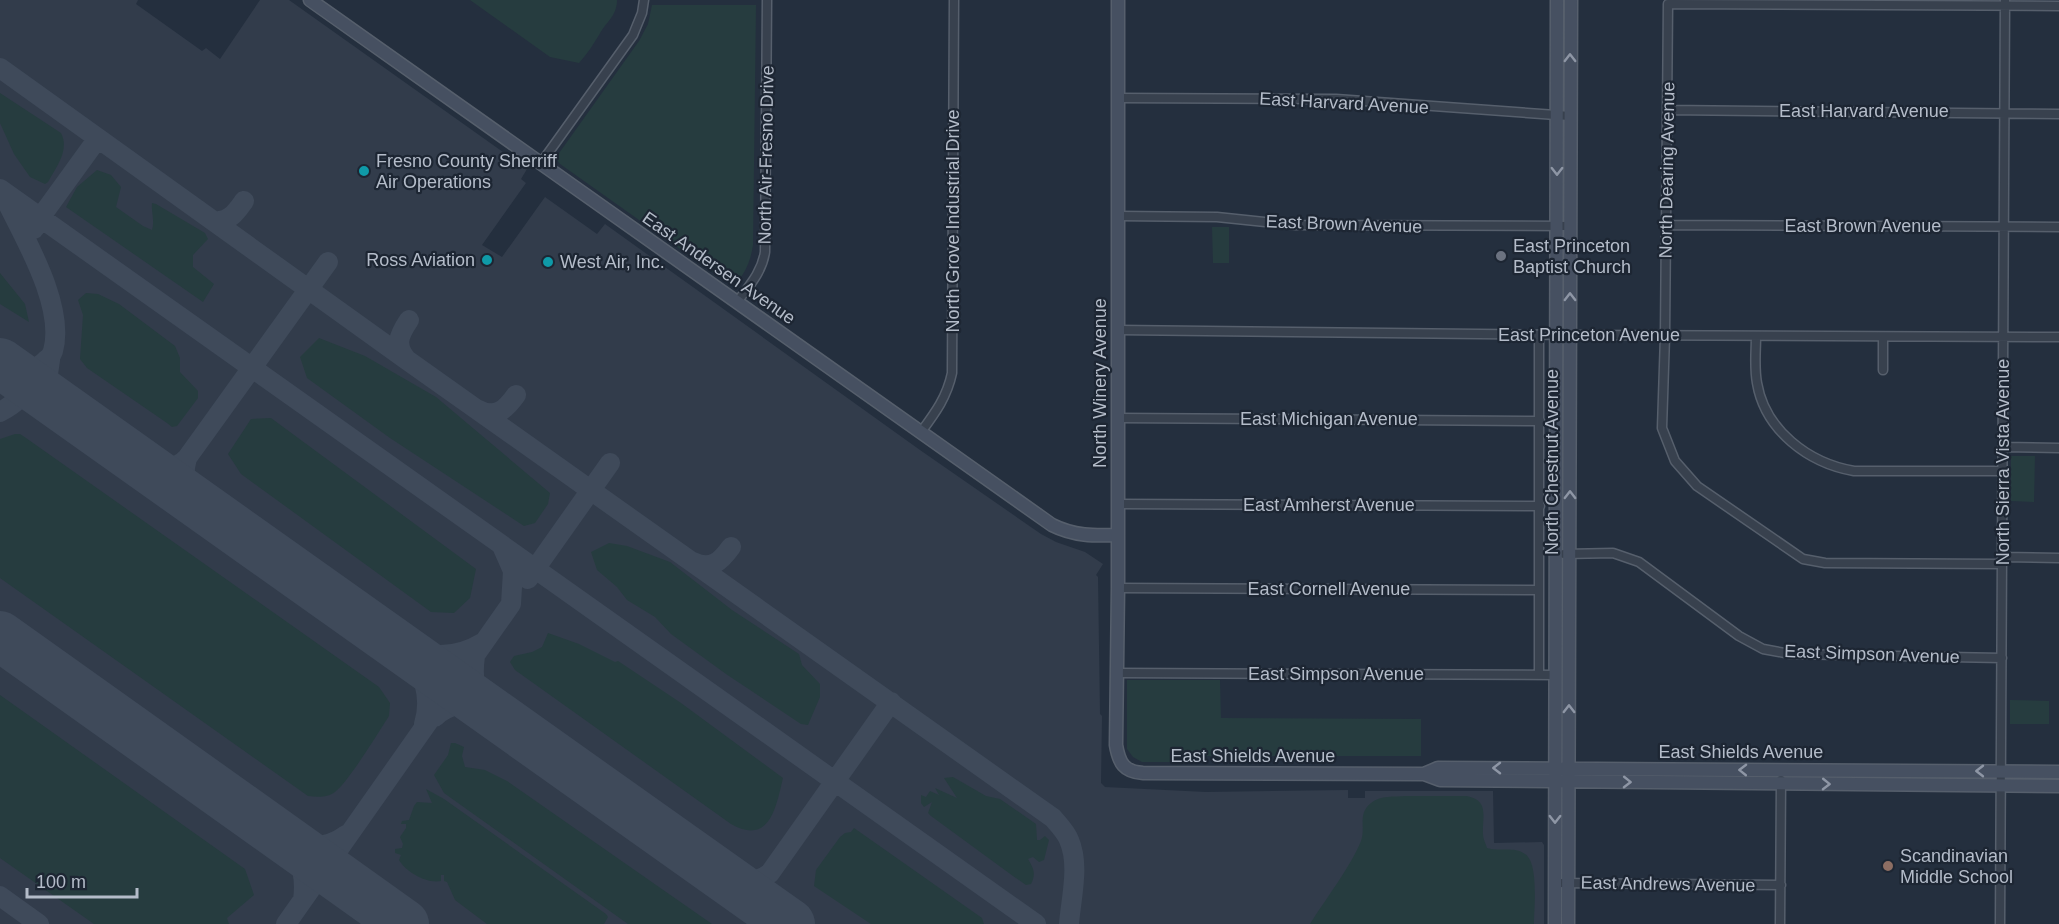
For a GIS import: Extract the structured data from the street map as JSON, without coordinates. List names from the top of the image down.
{
  "streets": {
    "main road": [
      "East Andersen Avenue",
      "North Winery Avenue",
      "North Chestnut Avenue",
      "East Shields Avenue"
    ],
    "street": [
      "East Harvard Avenue",
      "North Air-Fresno Drive",
      "North Dearing Avenue",
      "North Grove Industrial Drive",
      "East Brown Avenue",
      "East Princeton Avenue",
      "East Michigan Avenue",
      "North Sierra Vista Avenue",
      "East Amherst Avenue",
      "East Cornell Avenue",
      "East Simpson Avenue",
      "East Andrews Avenue"
    ]
  },
  "crossings": [
    ["East Harvard Avenue", "North Dearing Avenue"],
    ["East Harvard Avenue", "North Winery Avenue"],
    ["East Harvard Avenue", "North Chestnut Avenue"],
    ["East Harvard Avenue", "North Sierra Vista Avenue"],
    ["North Air-Fresno Drive", "East Andersen Avenue"],
    ["North Dearing Avenue", "East Brown Avenue"],
    ["North Dearing Avenue", "East Princeton Avenue"],
    ["North Dearing Avenue", "North Sierra Vista Avenue"],
    ["North Grove Industrial Drive", "East Andersen Avenue"],
    ["East Brown Avenue", "North Winery Avenue"],
    ["East Brown Avenue", "North Chestnut Avenue"],
    ["East Brown Avenue", "North Sierra Vista Avenue"],
    ["East Andersen Avenue", "North Winery Avenue"],
    ["East Princeton Avenue", "North Winery Avenue"],
    ["East Princeton Avenue", "North Chestnut Avenue"],
    ["East Princeton Avenue", "North Sierra Vista Avenue"],
    ["North Winery Avenue", "East Michigan Avenue"],
    ["North Winery Avenue", "East Amherst Avenue"],
    ["North Winery Avenue", "East Cornell Avenue"],
    ["North Winery Avenue", "East Simpson Avenue"],
    ["North Winery Avenue", "East Shields Avenue"],
    ["North Chestnut Avenue", "East Simpson Avenue"],
    ["North Chestnut Avenue", "East Shields Avenue"],
    ["North Chestnut Avenue", "East Andrews Avenue"],
    ["North Sierra Vista Avenue", "East Simpson Avenue"],
    ["North Sierra Vista Avenue", "East Shields Avenue"]
  ],
  "places": [
    "Fresno County Sherriff Air Operations",
    "East Princeton Baptist Church",
    "Ross Aviation",
    "West Air, Inc.",
    "Scandinavian Middle School"
  ],
  "scale_bar": "100 m"
}
